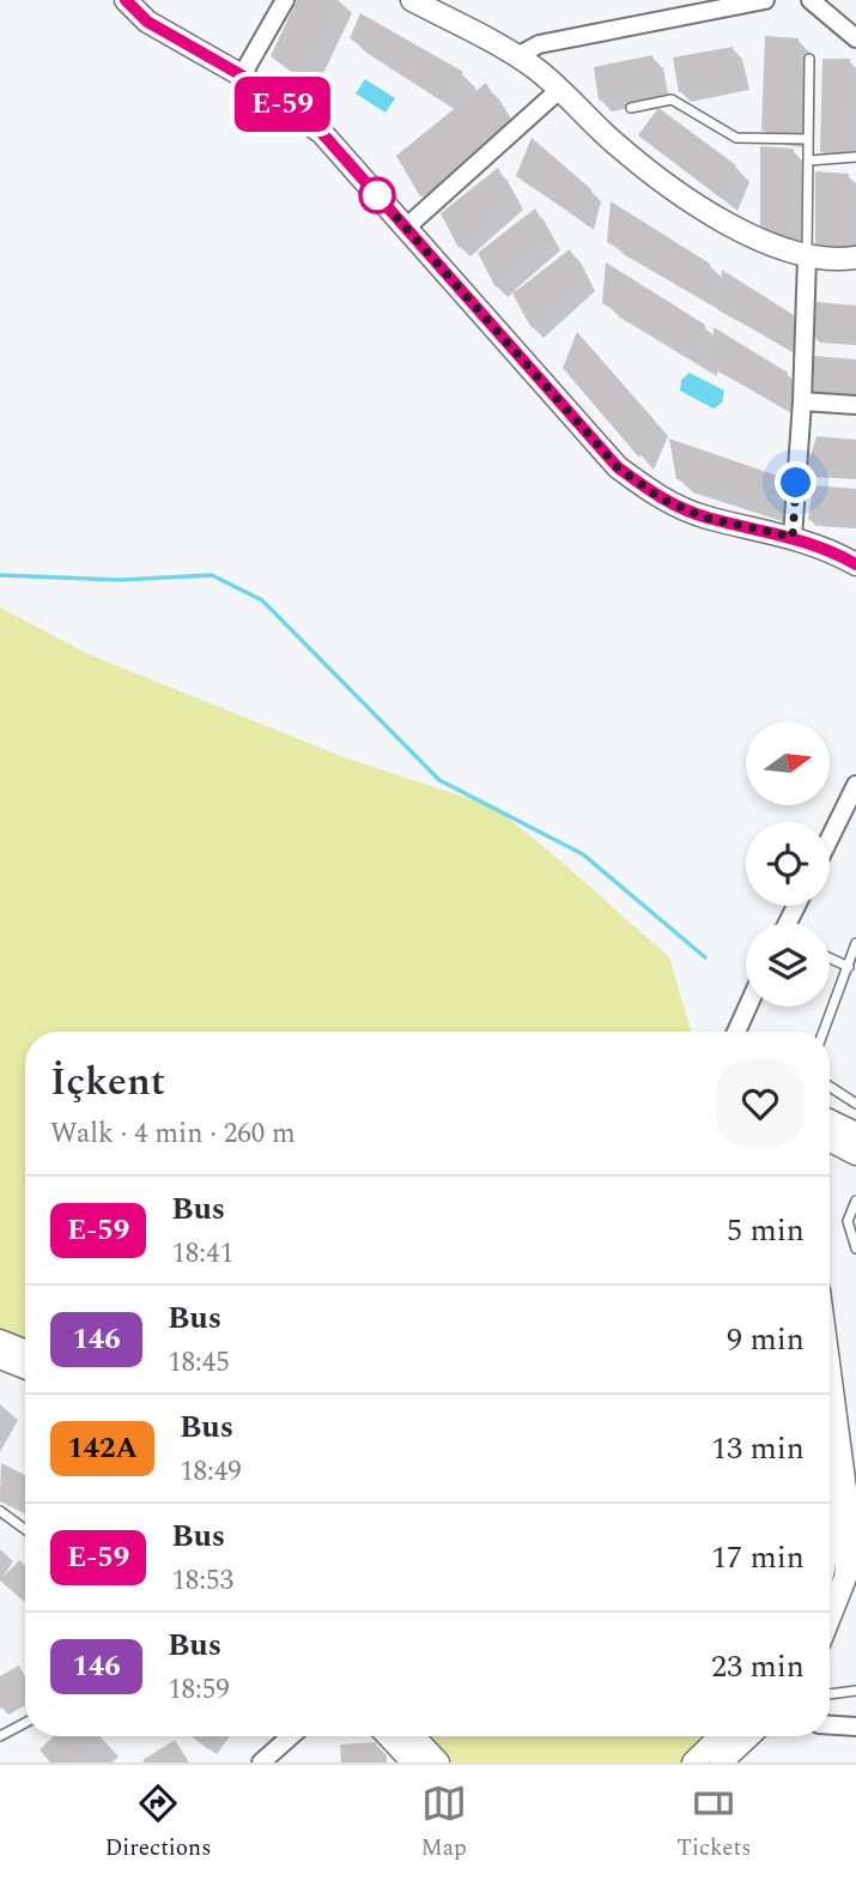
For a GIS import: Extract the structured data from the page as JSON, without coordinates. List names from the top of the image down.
{
  "lines": ["bus line E-59"],
  "north": "right",
  "page": {
    "on_map": "E-59",
    "heading": ["İçkent", "Walk · 4 min · 260 m"],
    "list": [
      {
        "mark": "E-59",
        "name": "Bus",
        "note": "18:41",
        "value": "5 min"
      },
      {
        "mark": "146",
        "name": "Bus",
        "note": "18:45",
        "value": "9 min"
      },
      {
        "mark": "142A",
        "name": "Bus",
        "note": "18:49",
        "value": "13 min"
      },
      {
        "mark": "E-59",
        "name": "Bus",
        "note": "18:53",
        "value": "17 min"
      },
      {
        "mark": "146",
        "name": "Bus",
        "note": "18:59",
        "value": "23 min"
      }
    ],
    "tabs": ["Directions", "Map", "Tickets"]
  }
}
